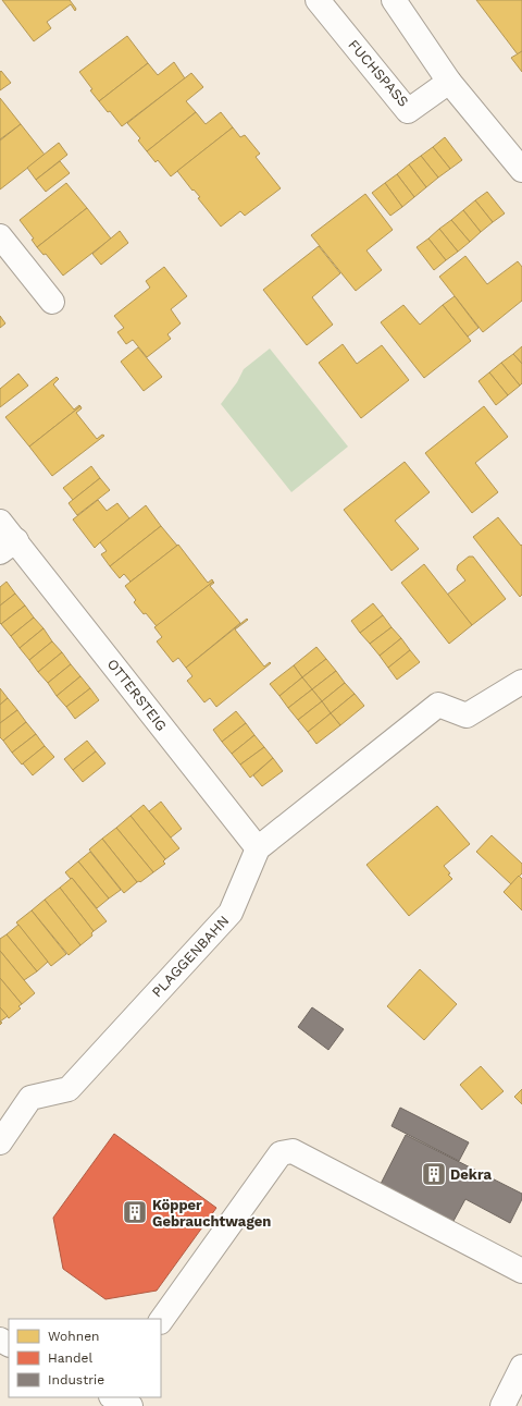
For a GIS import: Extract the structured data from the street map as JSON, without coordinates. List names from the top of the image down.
{
  "streets": {
    "street": ["FUCHSPASS", "OTTERSTEIG", "PLAGGENBAHN"]
  },
  "crossings": [
    ["OTTERSTEIG", "PLAGGENBAHN"]
  ],
  "places": {
    "building": ["Dekra", "Köpper Gebrauchtwagen"]
  },
  "legend": ["Wohnen", "Handel", "Industrie"]
}
